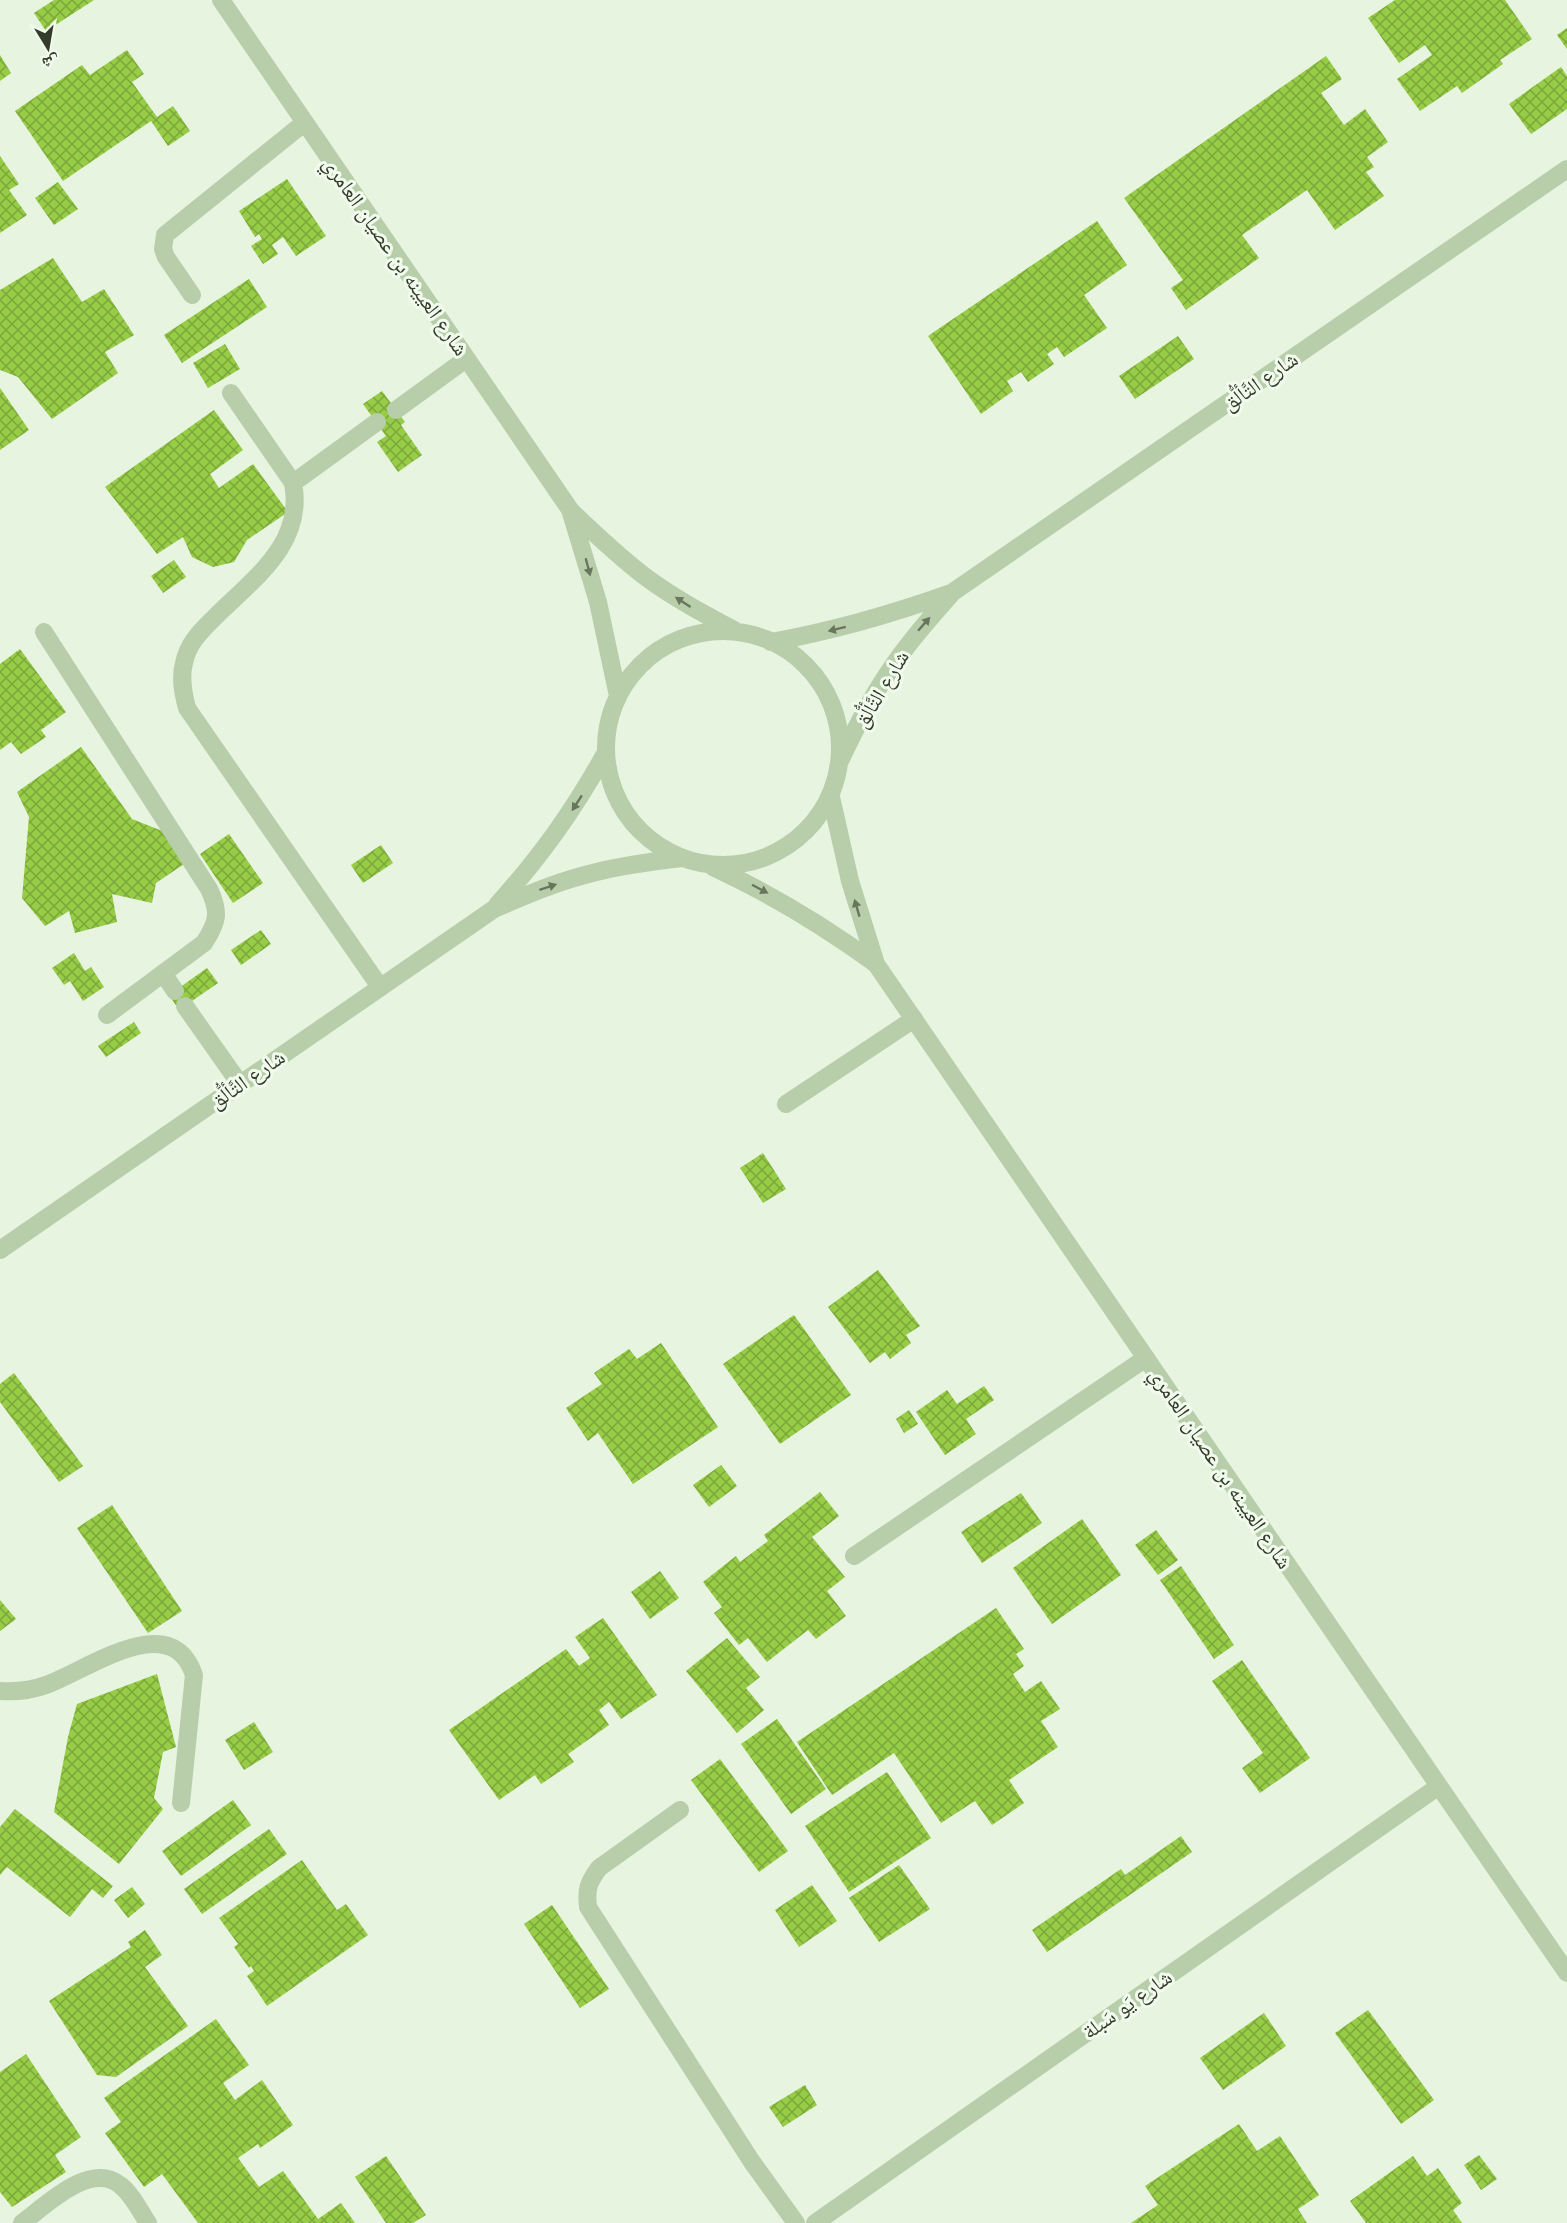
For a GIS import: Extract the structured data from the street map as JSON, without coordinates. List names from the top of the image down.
{
  "streets": {
    "street": ["شارع العيينه بن عصيان العامري", "شارع التَّألُّق", "شارع يَو سَبلة"]
  },
  "crossings": [
    ["شارع العيينه بن عصيان العامري", "شارع يَو سَبلة"]
  ],
  "north": "bottom"
}
